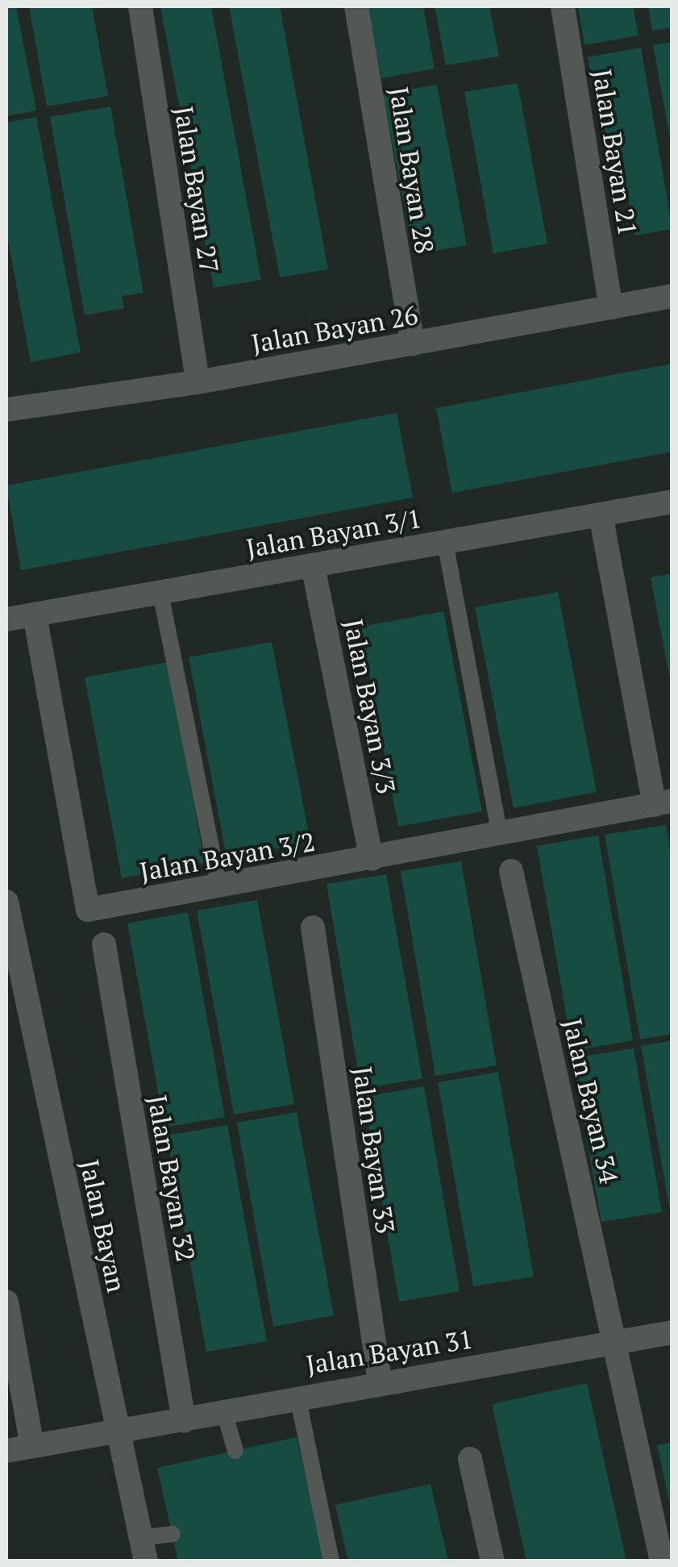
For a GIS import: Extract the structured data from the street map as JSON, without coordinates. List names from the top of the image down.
{
  "streets": {
    "street": [
      "Jalan Bayan 21",
      "Jalan Bayan 28",
      "Jalan Bayan 27",
      "Jalan Bayan 26",
      "Jalan Bayan 3/1",
      "Jalan Bayan 3/3",
      "Jalan Bayan 3/2",
      "Jalan Bayan 34",
      "Jalan Bayan 33",
      "Jalan Bayan 32",
      "Jalan Bayan",
      "Jalan Bayan 31"
    ]
  },
  "crossings": [
    ["Jalan Bayan 21", "Jalan Bayan 26"],
    ["Jalan Bayan 28", "Jalan Bayan 26"],
    ["Jalan Bayan 27", "Jalan Bayan 26"],
    ["Jalan Bayan 3/1", "Jalan Bayan 3/3"],
    ["Jalan Bayan 3/1", "Jalan Bayan 3/2"],
    ["Jalan Bayan 3/3", "Jalan Bayan 3/2"],
    ["Jalan Bayan 34", "Jalan Bayan 31"],
    ["Jalan Bayan 33", "Jalan Bayan 31"],
    ["Jalan Bayan 32", "Jalan Bayan 31"],
    ["Jalan Bayan", "Jalan Bayan 31"]
  ]
}
